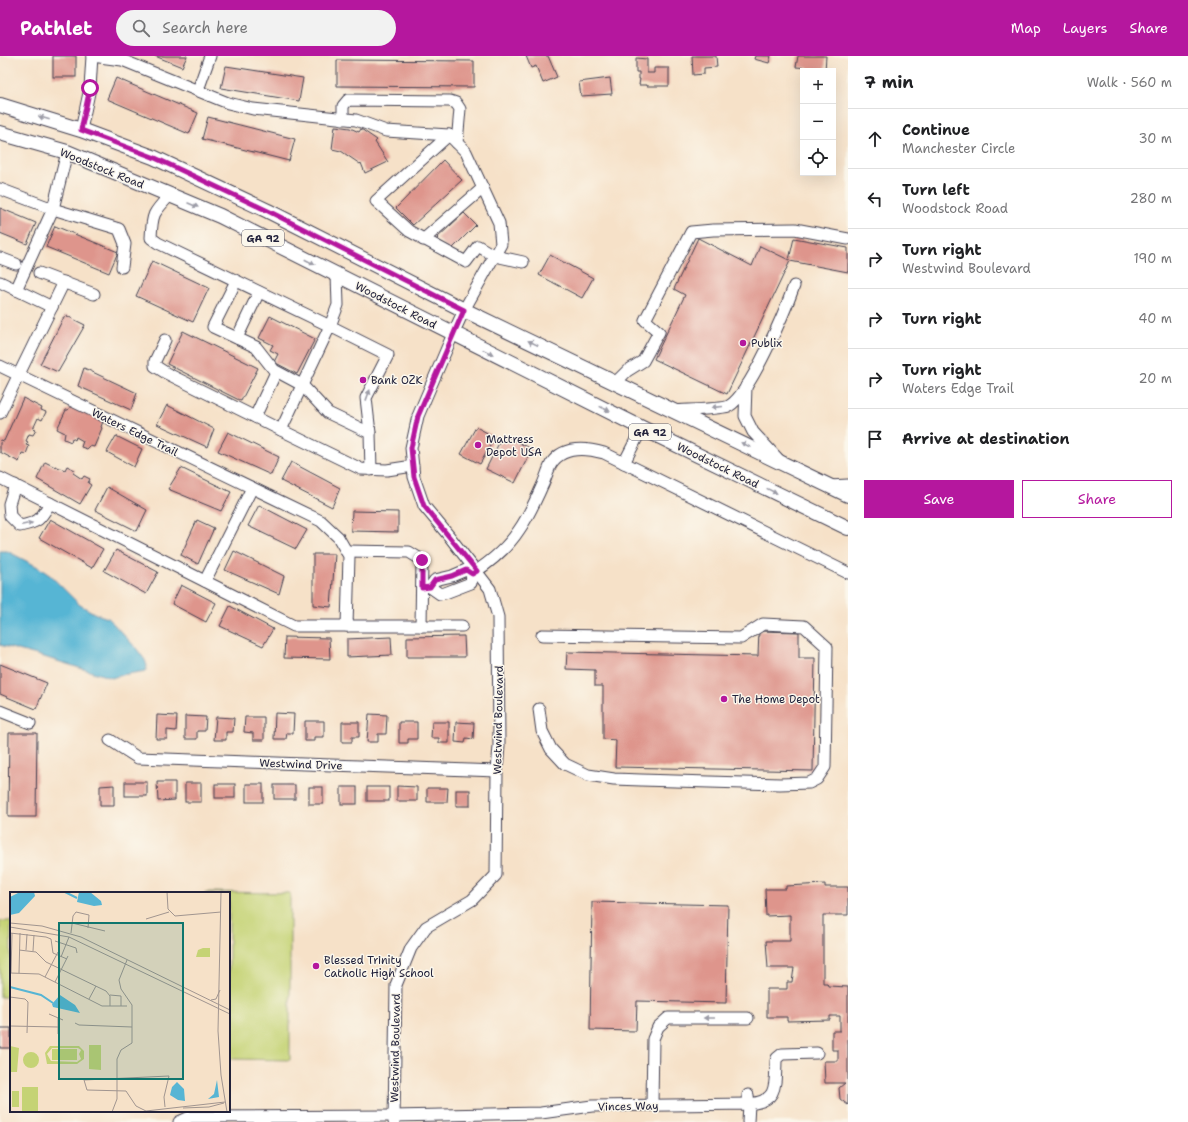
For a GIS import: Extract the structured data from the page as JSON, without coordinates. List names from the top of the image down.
{
  "streets": {
    "main road": ["Woodstock Road", "GA 92"],
    "street": [
      "Waters Edge Trail",
      "Westwind Boulevard",
      "Westwind Drive",
      "Vinces Way"
    ]
  },
  "crossings": [
    ["Woodstock Road", "Westwind Boulevard"],
    ["GA 92", "Westwind Boulevard"],
    ["Westwind Boulevard", "Westwind Drive"],
    ["Westwind Boulevard", "Vinces Way"]
  ],
  "places": [
    "Publix",
    "Bank OZK",
    "Mattress Depot USA",
    "The Home Depot",
    "Blessed Trinity Catholic High School"
  ],
  "page": {
    "header": "Pathlet",
    "search": "Search here",
    "nav": ["Map", "Layers", "Share"],
    "heading": ["7 min", "Walk · 560 m"],
    "map_buttons": ["+", "−"],
    "list": [
      ["Continue", "Manchester Circle", "30 m"],
      ["Turn left", "Woodstock Road", "280 m"],
      ["Turn right", "Westwind Boulevard", "190 m"],
      ["Turn right", "40 m"],
      ["Turn right", "Waters Edge Trail", "20 m"],
      "Arrive at destination"
    ],
    "buttons": ["Save", "Share"]
  }
}
